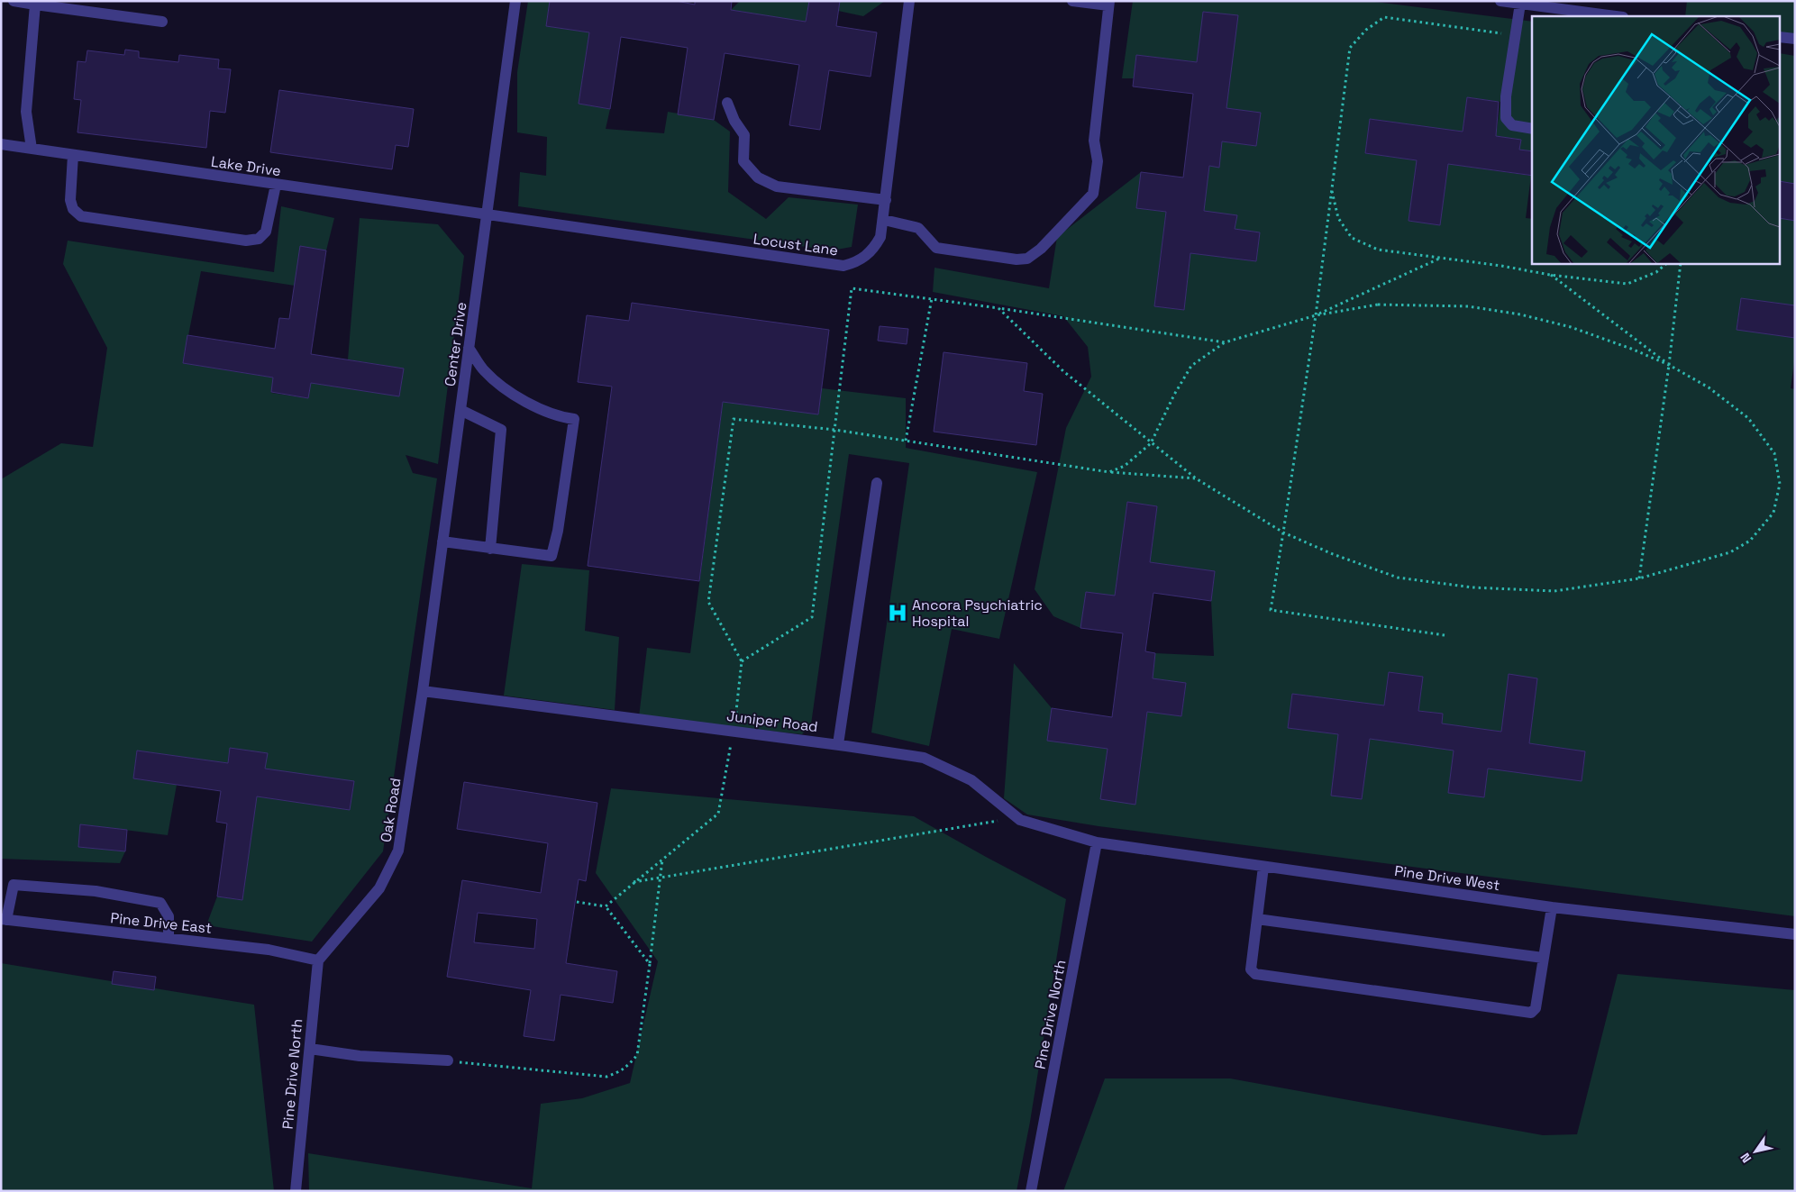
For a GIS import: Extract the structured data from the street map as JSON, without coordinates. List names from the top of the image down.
{
  "streets": {
    "lane": [
      "Lake Drive",
      "Locust Lane",
      "Center Drive",
      "Juniper Road",
      "Oak Road",
      "Pine Drive West",
      "Pine Drive East",
      "Pine Drive North"
    ]
  },
  "crossings": [
    ["Lake Drive", "Locust Lane"],
    ["Lake Drive", "Center Drive"],
    ["Locust Lane", "Center Drive"],
    ["Center Drive", "Juniper Road"],
    ["Center Drive", "Oak Road"],
    ["Juniper Road", "Oak Road"],
    ["Juniper Road", "Pine Drive West"],
    ["Juniper Road", "Pine Drive North"],
    ["Oak Road", "Pine Drive East"],
    ["Oak Road", "Pine Drive North"],
    ["Pine Drive West", "Pine Drive North"],
    ["Pine Drive East", "Pine Drive North"]
  ],
  "places": {
    "hospital": ["Ancora Psychiatric Hospital"]
  },
  "north": "bottom left"
}
